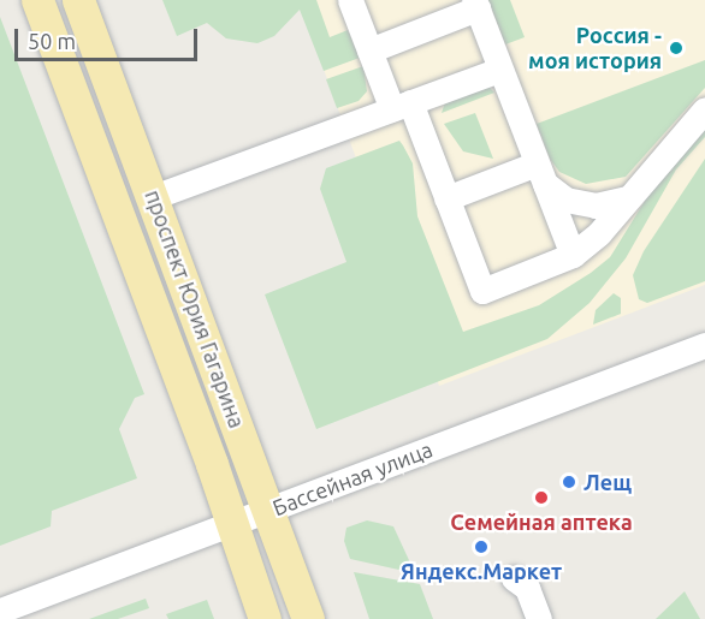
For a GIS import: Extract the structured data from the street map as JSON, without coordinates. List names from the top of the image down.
{
  "streets": {
    "main road": ["проспект Юрия Гагарина"],
    "street": ["Бассейная улица"]
  },
  "crossings": [
    ["проспект Юрия Гагарина", "Бассейная улица"]
  ],
  "places": [
    "Россия - моя история",
    "Лещ",
    "Семейная аптека",
    "Яндекс.Маркет"
  ],
  "scale_bar": "50 m"
}
